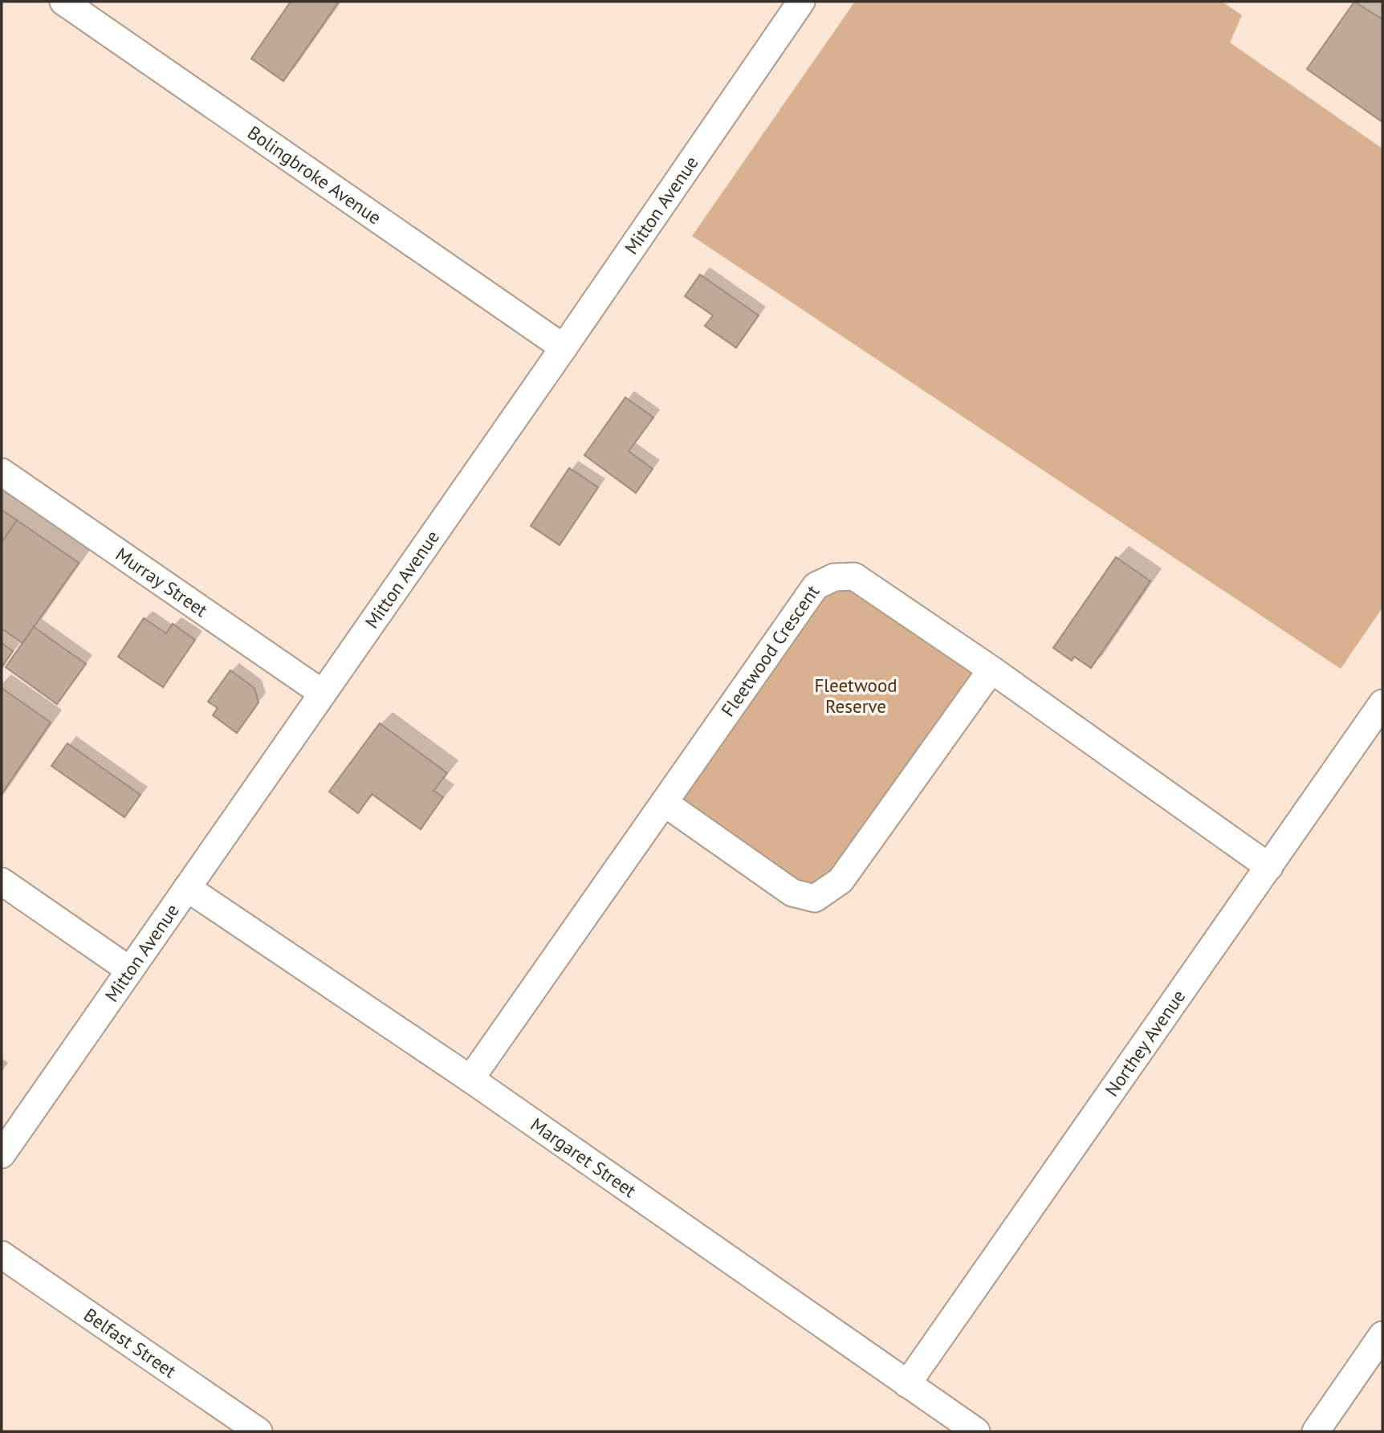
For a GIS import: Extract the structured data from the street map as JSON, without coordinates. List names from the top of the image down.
{
  "streets": {
    "street": [
      "Bolingbroke Avenue",
      "Mitton Avenue",
      "Murray Street",
      "Fleetwood Crescent",
      "Northey Avenue",
      "Margaret Street",
      "Belfast Street"
    ]
  },
  "crossings": [
    ["Bolingbroke Avenue", "Mitton Avenue"],
    ["Mitton Avenue", "Murray Street"],
    ["Mitton Avenue", "Margaret Street"],
    ["Fleetwood Crescent", "Northey Avenue"],
    ["Fleetwood Crescent", "Margaret Street"],
    ["Northey Avenue", "Margaret Street"]
  ],
  "parks": ["Fleetwood Reserve"]
}
